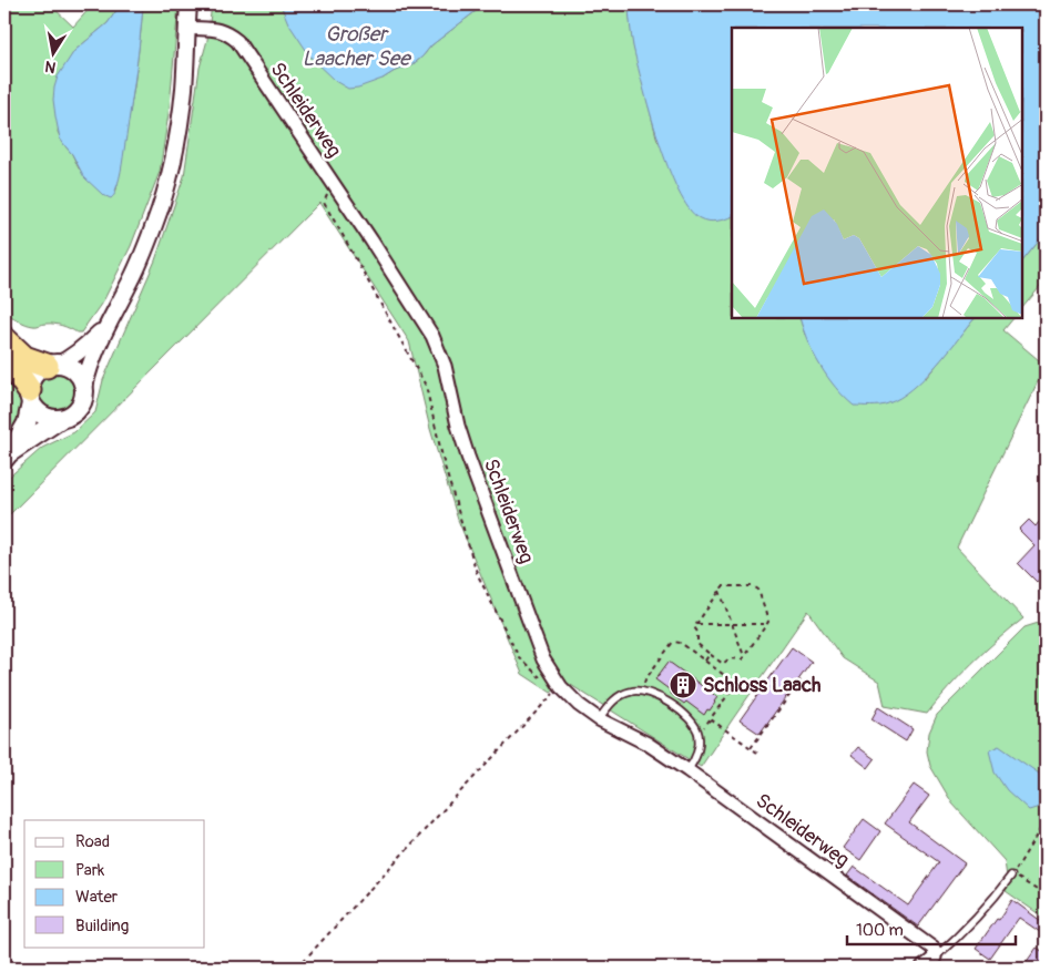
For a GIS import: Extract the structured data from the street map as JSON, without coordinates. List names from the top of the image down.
{
  "streets": {
    "street": ["Schleiderweg"]
  },
  "water": ["Großer Laacher See"],
  "places": {
    "building": ["Schloss Laach"]
  },
  "legend": [
    "Road",
    "Park",
    "Water",
    "Building"
  ],
  "scale_bar": "100 m",
  "north": "bottom"
}
